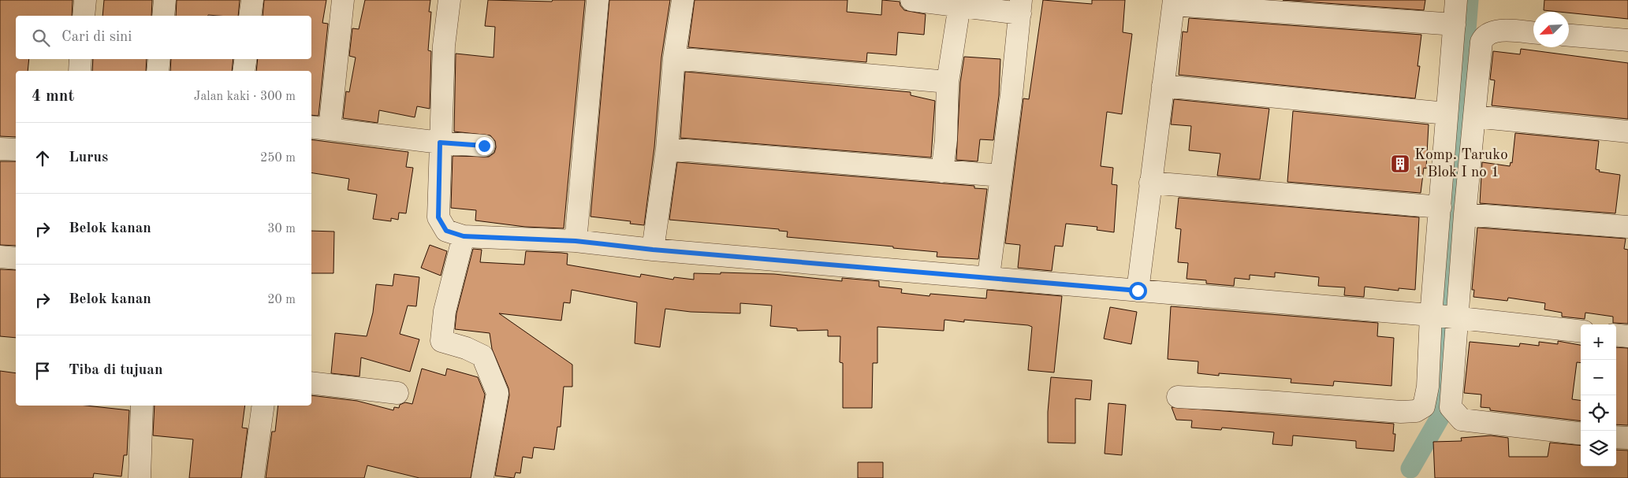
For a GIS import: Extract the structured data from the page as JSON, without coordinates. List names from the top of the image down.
{
  "places": {
    "building": ["Komp. Taruko 1 Blok I no 1"]
  },
  "north": "bottom left",
  "page": {
    "search": "Cari di sini",
    "heading": ["4 mnt", "Jalan kaki · 300 m"],
    "list": [
      ["Lurus", "250 m"],
      ["Belok kanan", "30 m"],
      ["Belok kanan", "20 m"],
      "Tiba di tujuan"
    ],
    "map_buttons": ["+", "−"]
  }
}
